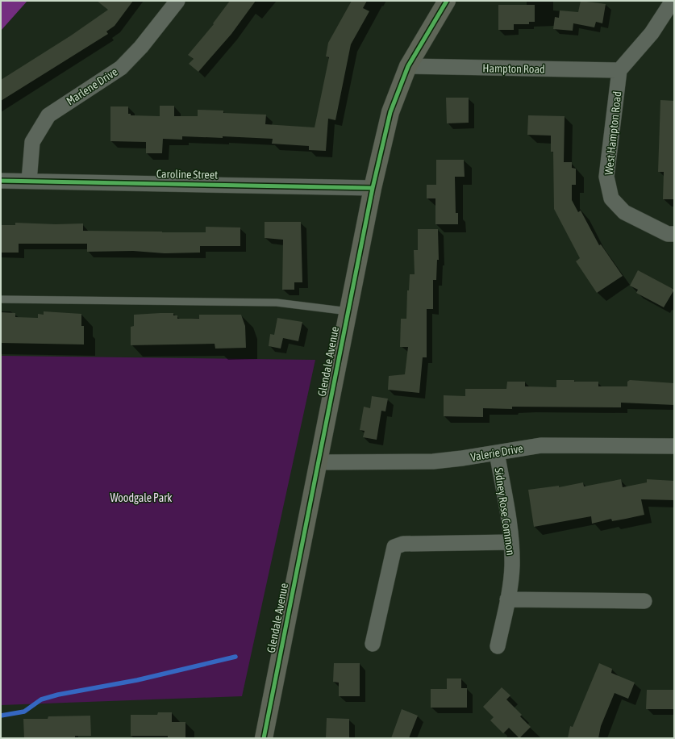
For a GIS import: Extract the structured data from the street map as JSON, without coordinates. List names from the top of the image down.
{
  "streets": {
    "main road": ["Glendale Avenue"],
    "street": [
      "Hampton Road",
      "Marlene Drive",
      "West Hampton Road",
      "Caroline Street",
      "Valerie Drive",
      "Sidney Rose Common"
    ]
  },
  "crossings": [
    ["Hampton Road", "West Hampton Road"],
    ["Hampton Road", "Glendale Avenue"],
    ["Marlene Drive", "Caroline Street"],
    ["Caroline Street", "Glendale Avenue"],
    ["Glendale Avenue", "Valerie Drive"],
    ["Valerie Drive", "Sidney Rose Common"]
  ],
  "parks": ["Woodgale Park"]
}
